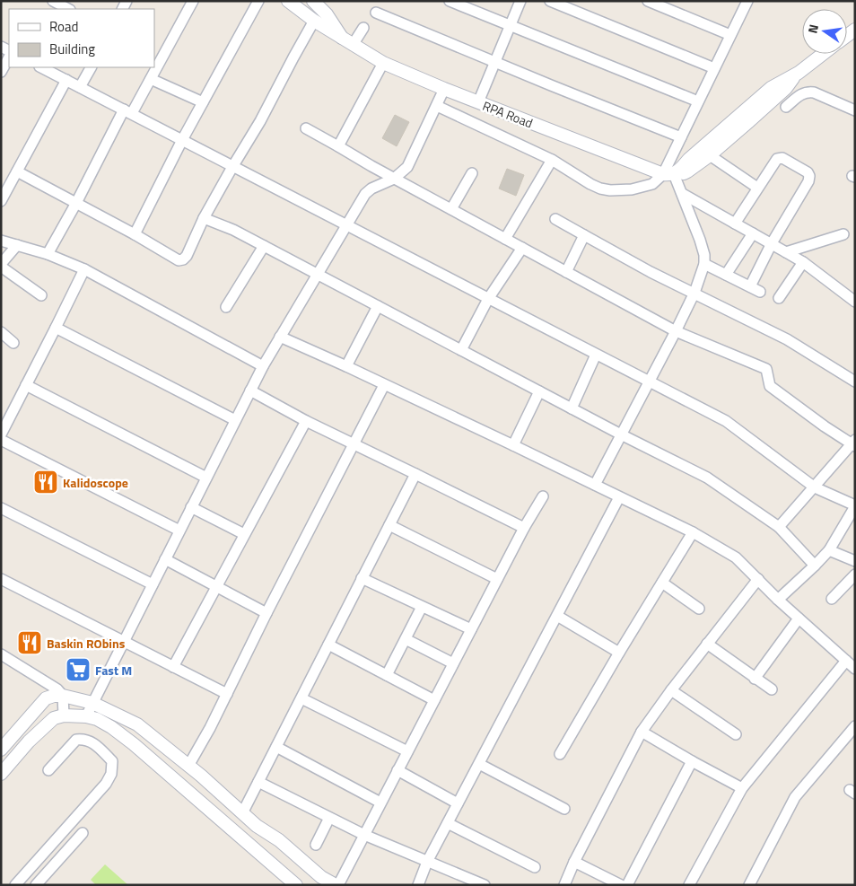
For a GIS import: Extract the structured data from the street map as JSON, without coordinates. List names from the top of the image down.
{
  "streets": {
    "street": ["RPA Road"]
  },
  "places": {
    "restaurant": ["Kalidoscope", "Baskin RObins"],
    "supermarket": ["Fast M"]
  },
  "legend": ["Road", "Building"],
  "north": "left"
}
